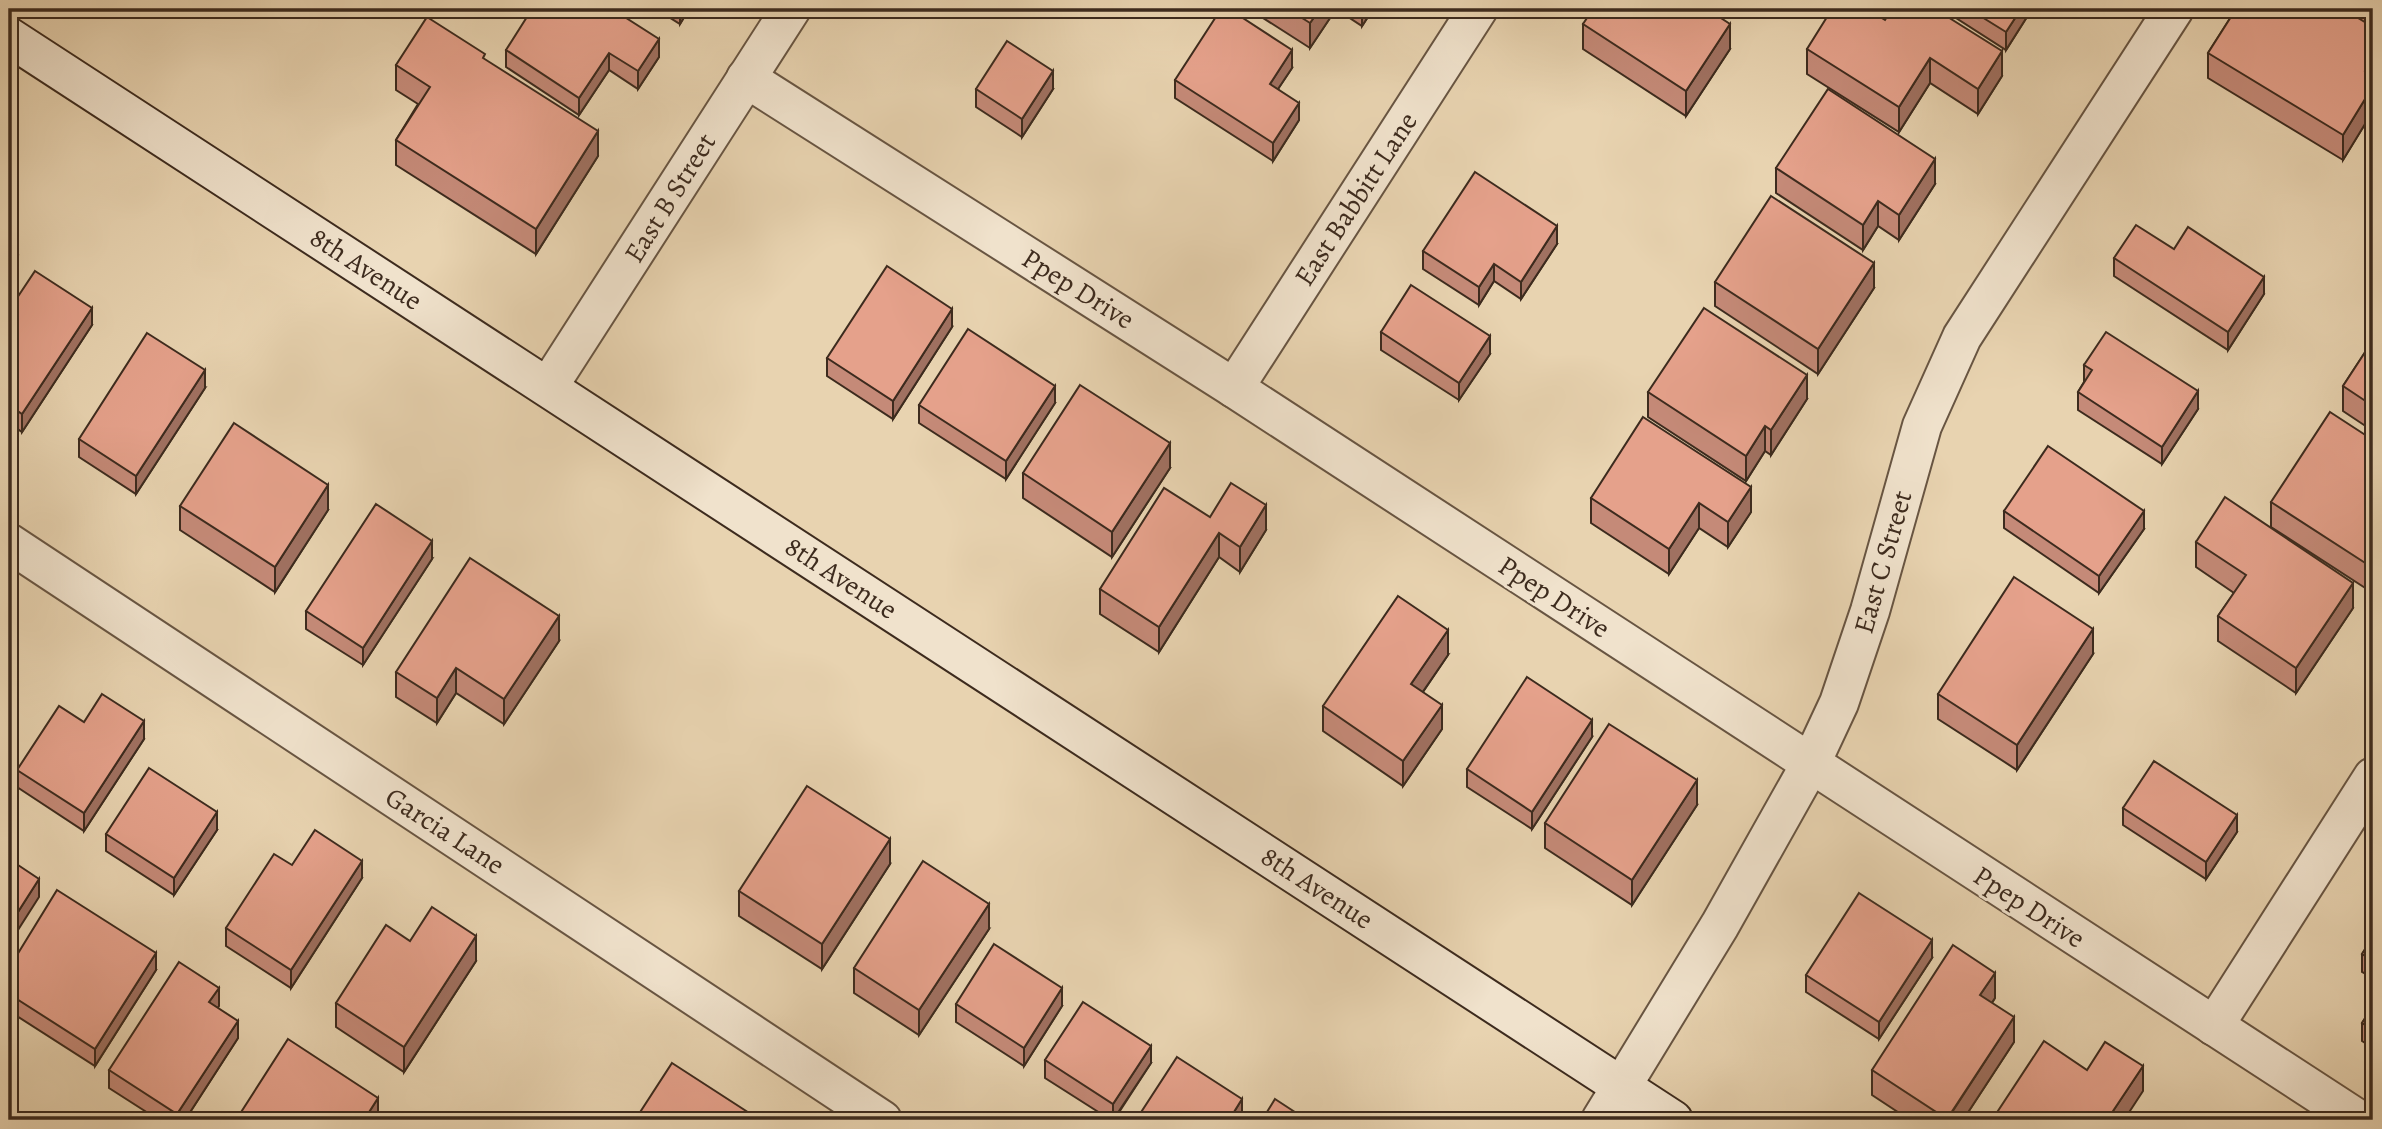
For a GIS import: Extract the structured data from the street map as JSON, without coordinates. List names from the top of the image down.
{
  "streets": {
    "street": [
      "East B Street",
      "East Babbitt Lane",
      "8th Avenue",
      "Ppep Drive",
      "East C Street",
      "Garcia Lane"
    ]
  },
  "crossings": [
    ["East B Street", "8th Avenue"],
    ["East B Street", "Ppep Drive"],
    ["East Babbitt Lane", "Ppep Drive"],
    ["8th Avenue", "East C Street"],
    ["Ppep Drive", "East C Street"]
  ]
}
